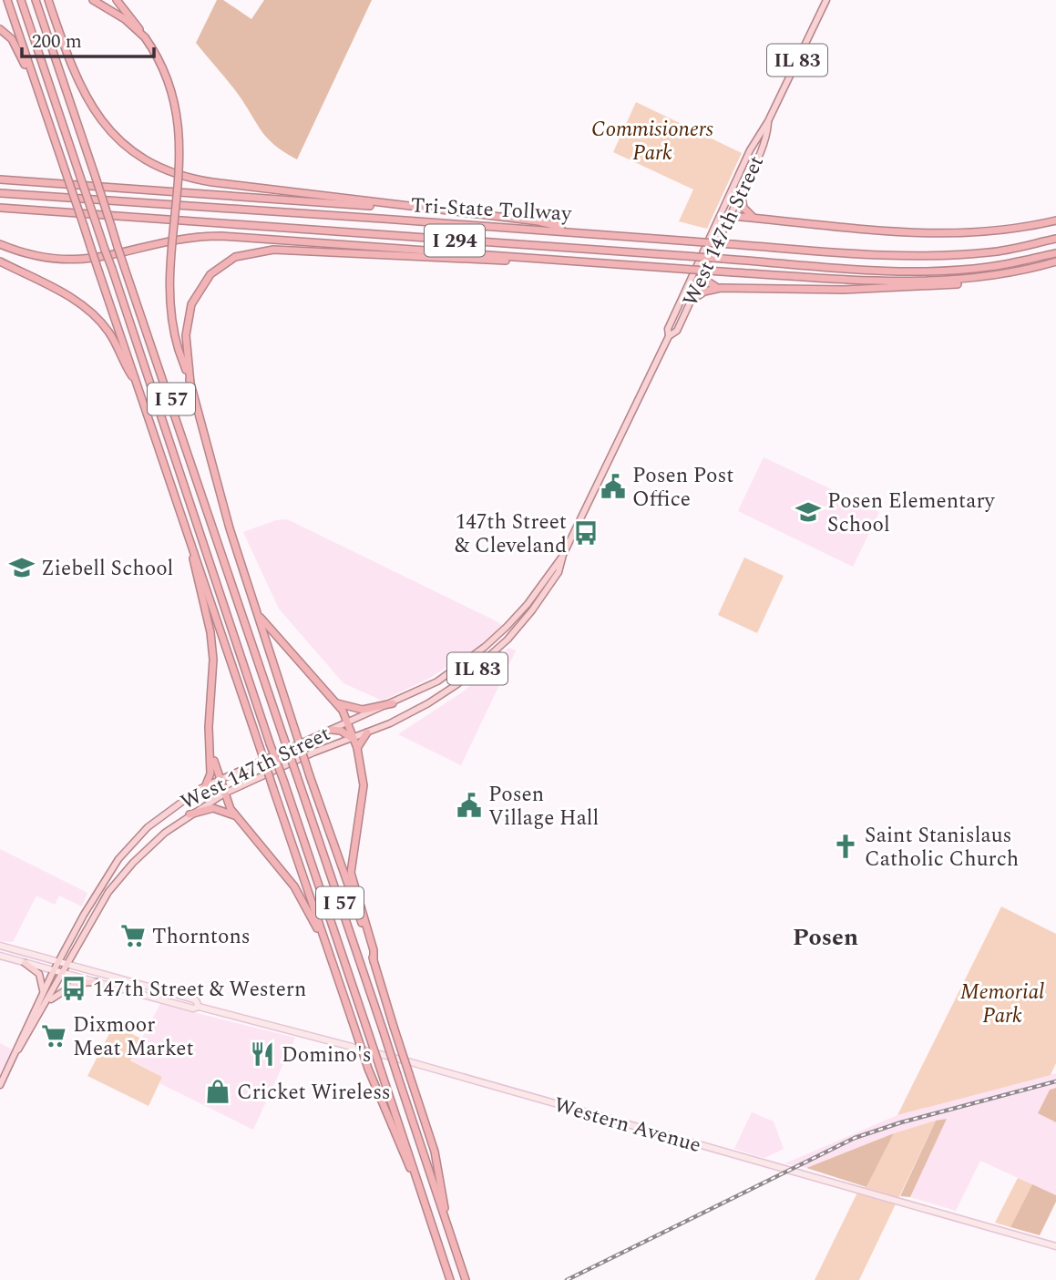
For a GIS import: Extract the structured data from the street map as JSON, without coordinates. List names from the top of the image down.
{
  "streets": {
    "highway": ["Tri-State Tollway", "I 294", "I 57"],
    "main road": ["IL 83", "West 147th Street", "Western Avenue"]
  },
  "crossings": [
    ["West 147th Street", "Western Avenue"]
  ],
  "districts": ["Posen"],
  "parks": ["Commisioners Park", "Memorial Park"],
  "places": {
    "public building": ["Posen Post Office", "Posen Village Hall"],
    "school or university": ["Posen Elementary School", "Ziebell School"],
    "bus stop": ["147th Street & Cleveland", "147th Street & Western"],
    "church": ["Saint Stanislaus Catholic Church"],
    "supermarket": ["Thorntons", "Dixmoor Meat Market"],
    "restaurant": ["Domino's"],
    "shop": ["Cricket Wireless"]
  },
  "scale_bar": "200 m"
}
